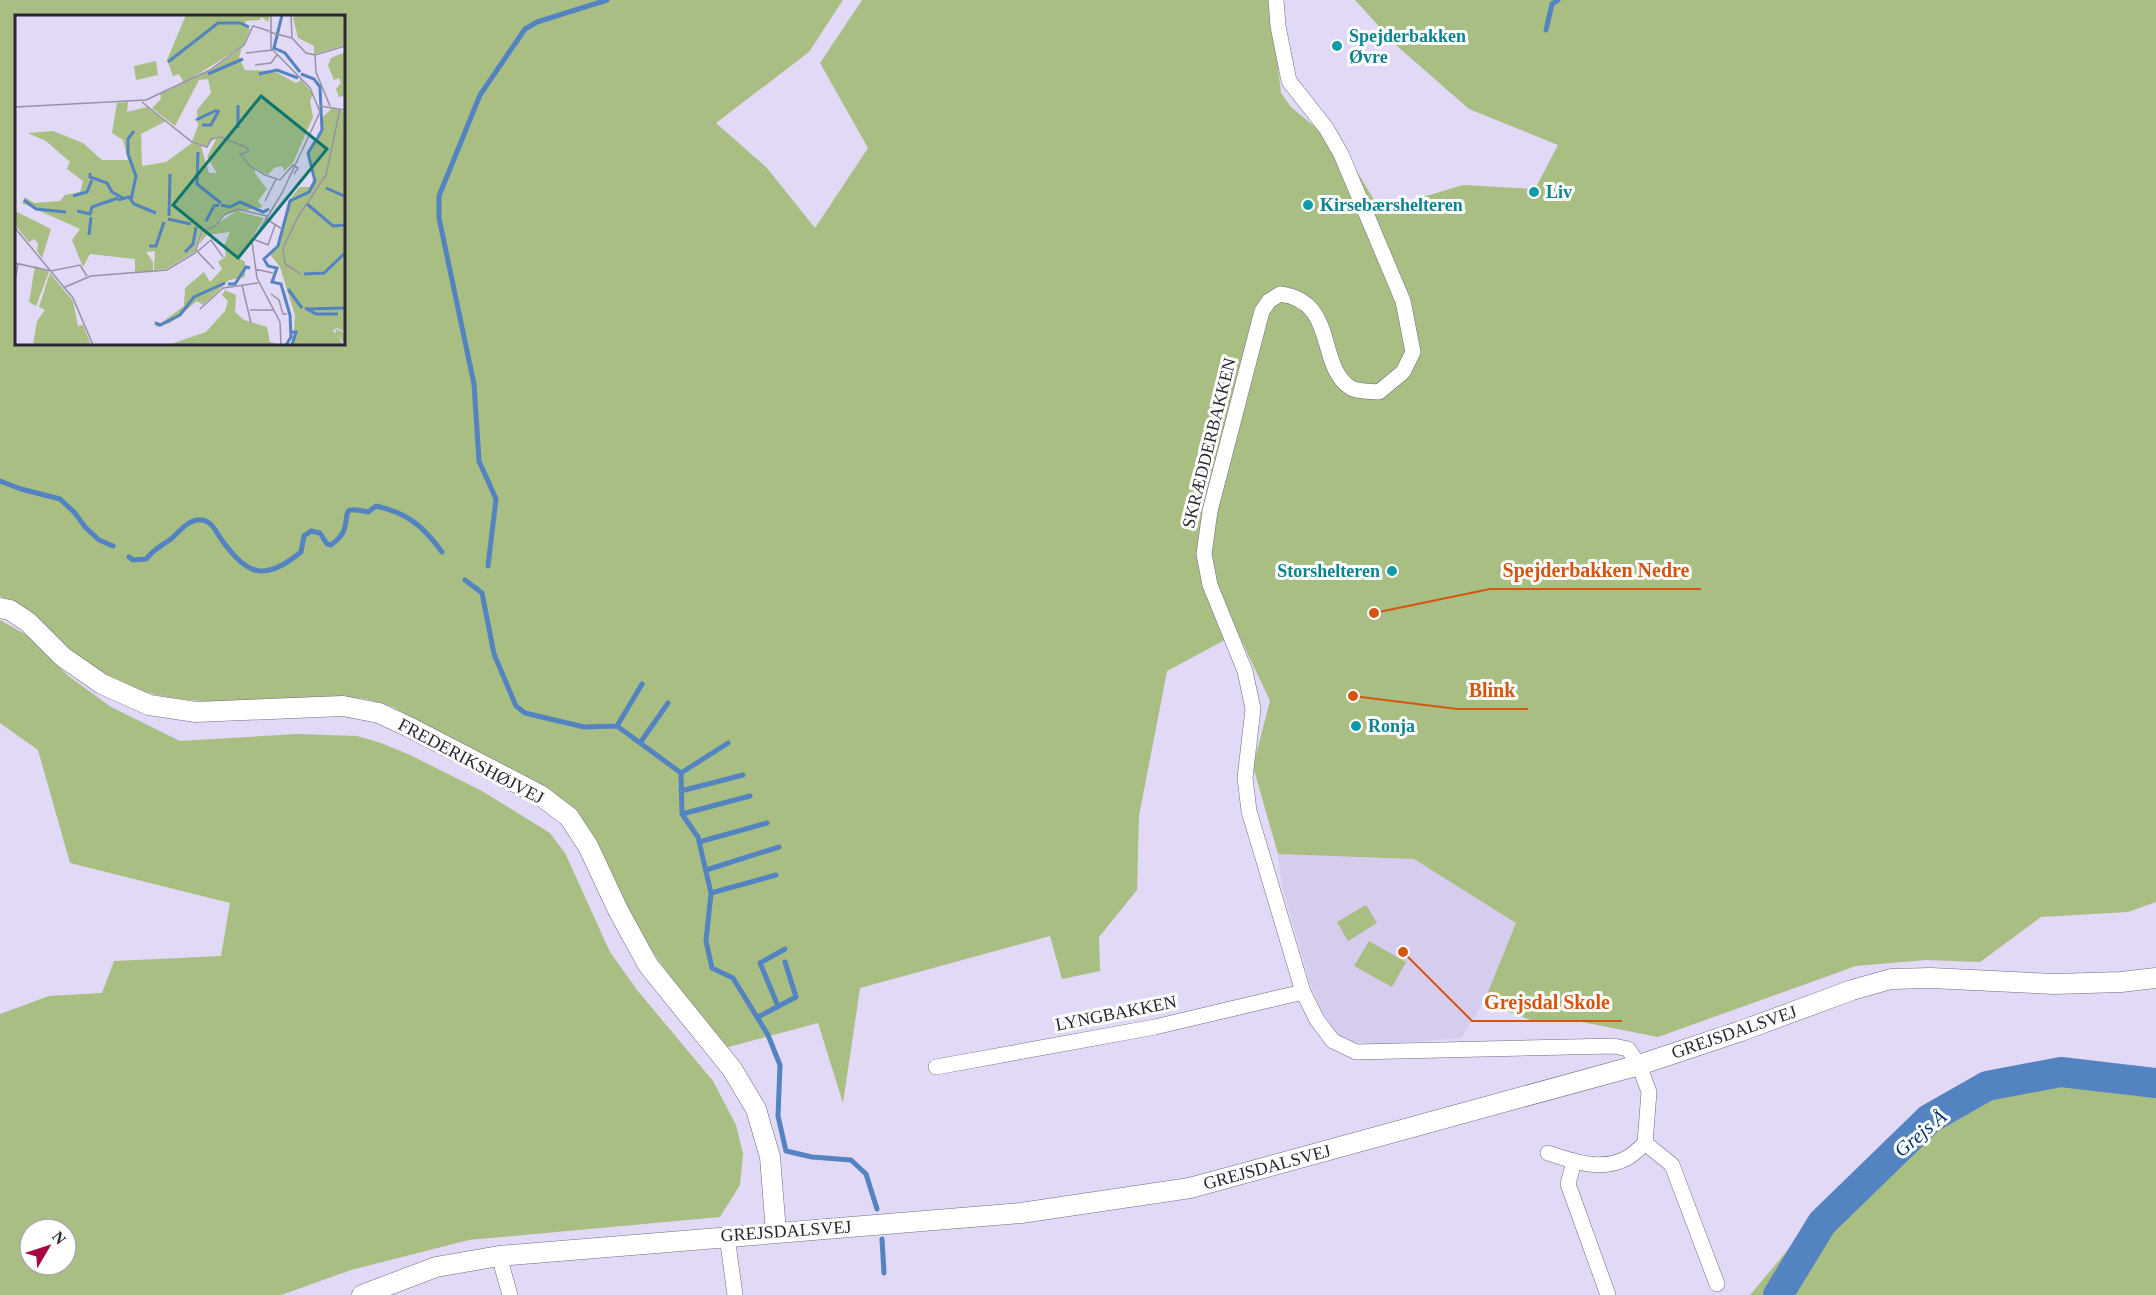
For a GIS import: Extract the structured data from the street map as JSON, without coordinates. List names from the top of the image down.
{
  "streets": {
    "street": [
      "SKRÆDDERBAKKEN",
      "FREDERIKSHØJVEJ",
      "LYNGBAKKEN",
      "GREJSDALSVEJ"
    ]
  },
  "crossings": [
    ["SKRÆDDERBAKKEN", "LYNGBAKKEN"],
    ["SKRÆDDERBAKKEN", "GREJSDALSVEJ"],
    ["FREDERIKSHØJVEJ", "GREJSDALSVEJ"]
  ],
  "water": ["Grejs Å"],
  "places": [
    "Spejderbakken Øvre",
    "Liv",
    "Kirsebærshelteren",
    "Storshelteren",
    "Spejderbakken Nedre",
    "Blink",
    "Ronja",
    "Grejsdal Skole"
  ],
  "north": "top right"
}
